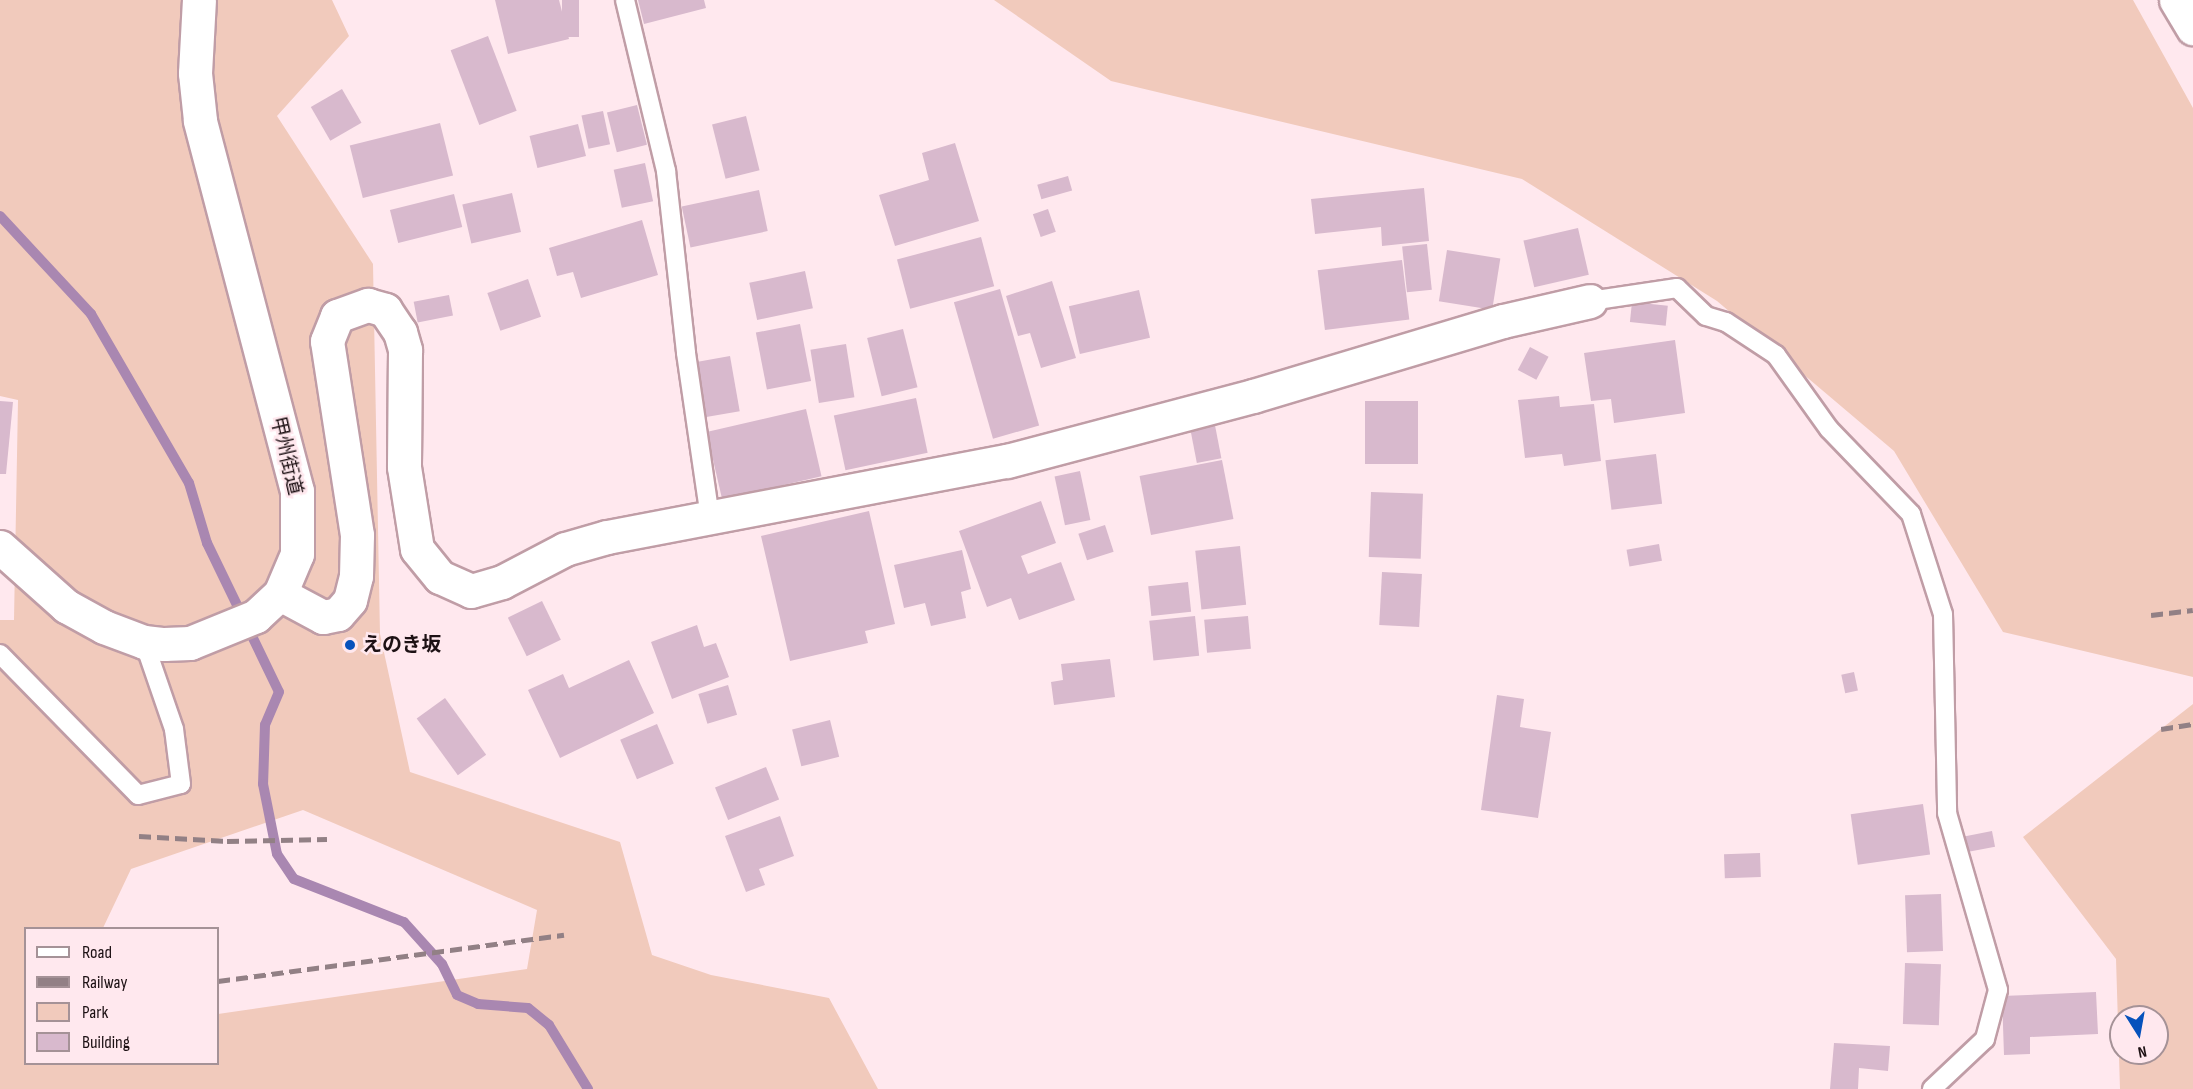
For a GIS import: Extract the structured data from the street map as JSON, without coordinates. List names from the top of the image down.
{
  "streets": {
    "main road": ["甲州街道"]
  },
  "places": ["えのき坂"],
  "legend": [
    "Road",
    "Railway",
    "Park",
    "Building"
  ],
  "north": "bottom"
}
